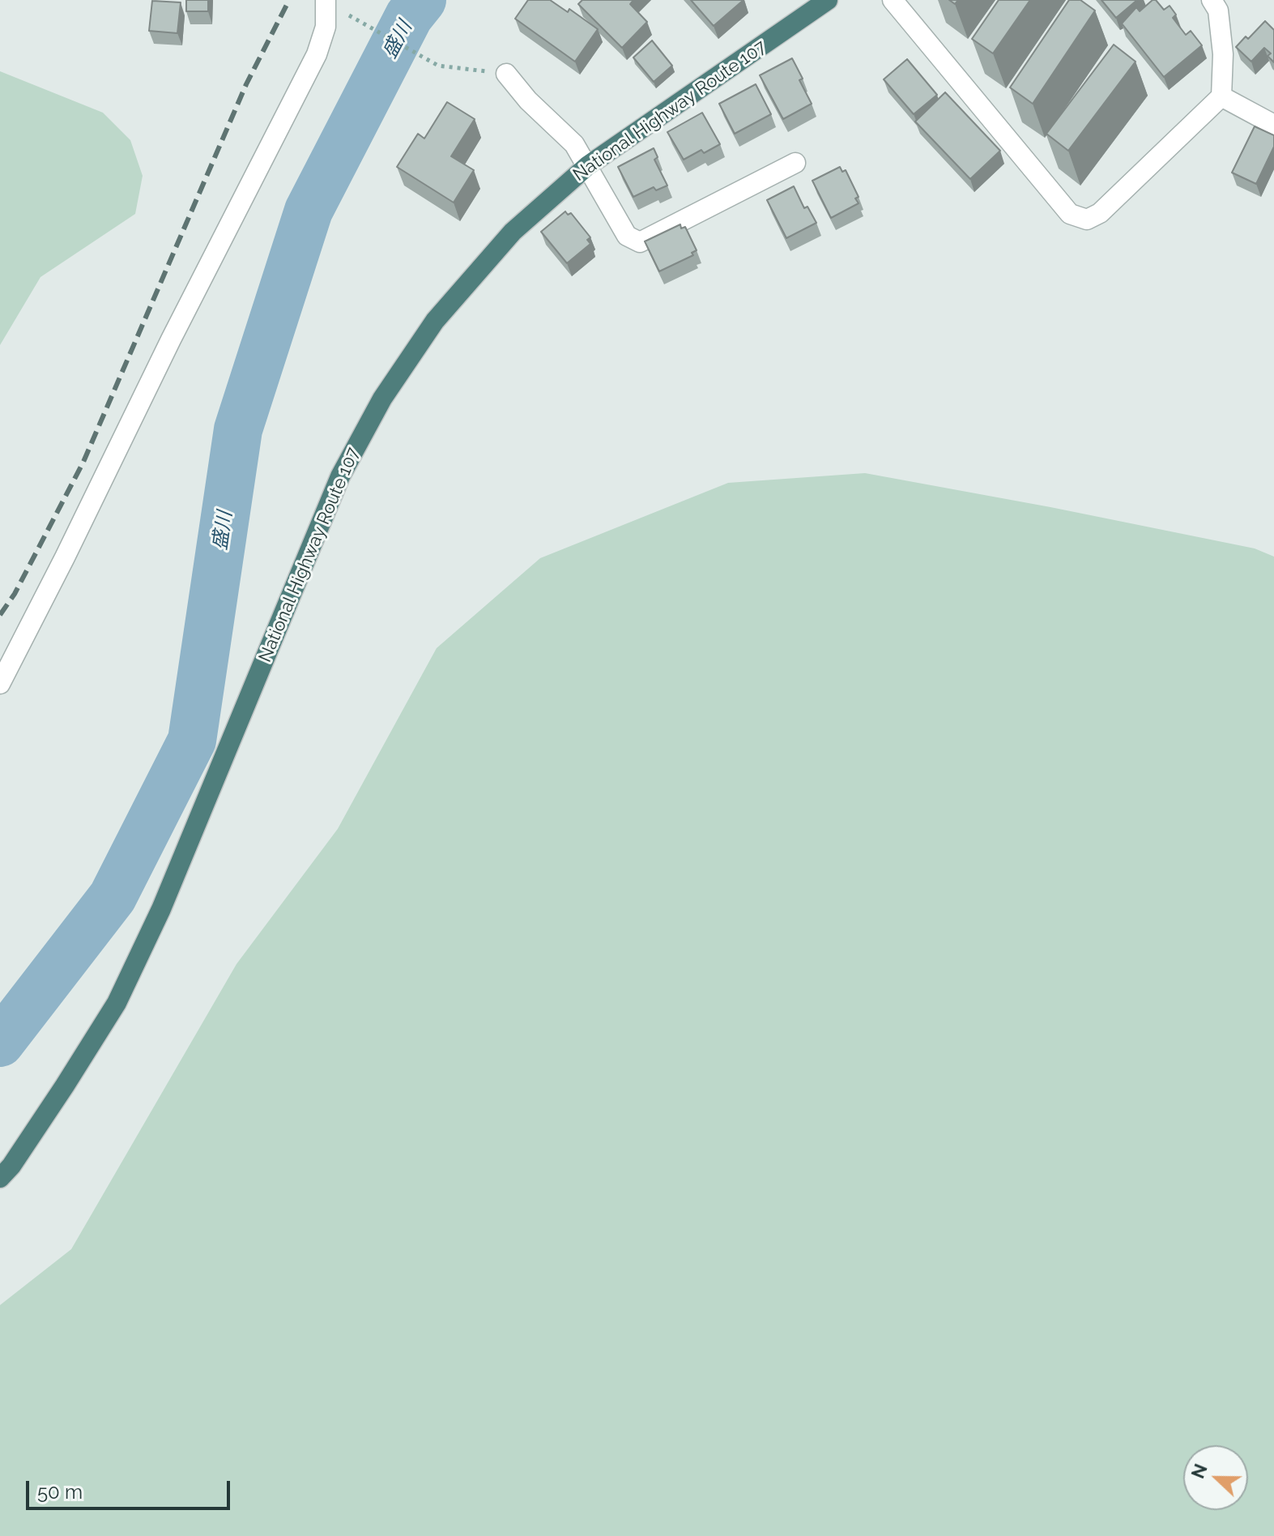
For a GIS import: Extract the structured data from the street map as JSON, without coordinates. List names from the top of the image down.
{
  "streets": {
    "highway": ["National Highway Route 107"]
  },
  "water": ["盛川"],
  "scale_bar": "50 m",
  "north": "left"
}
